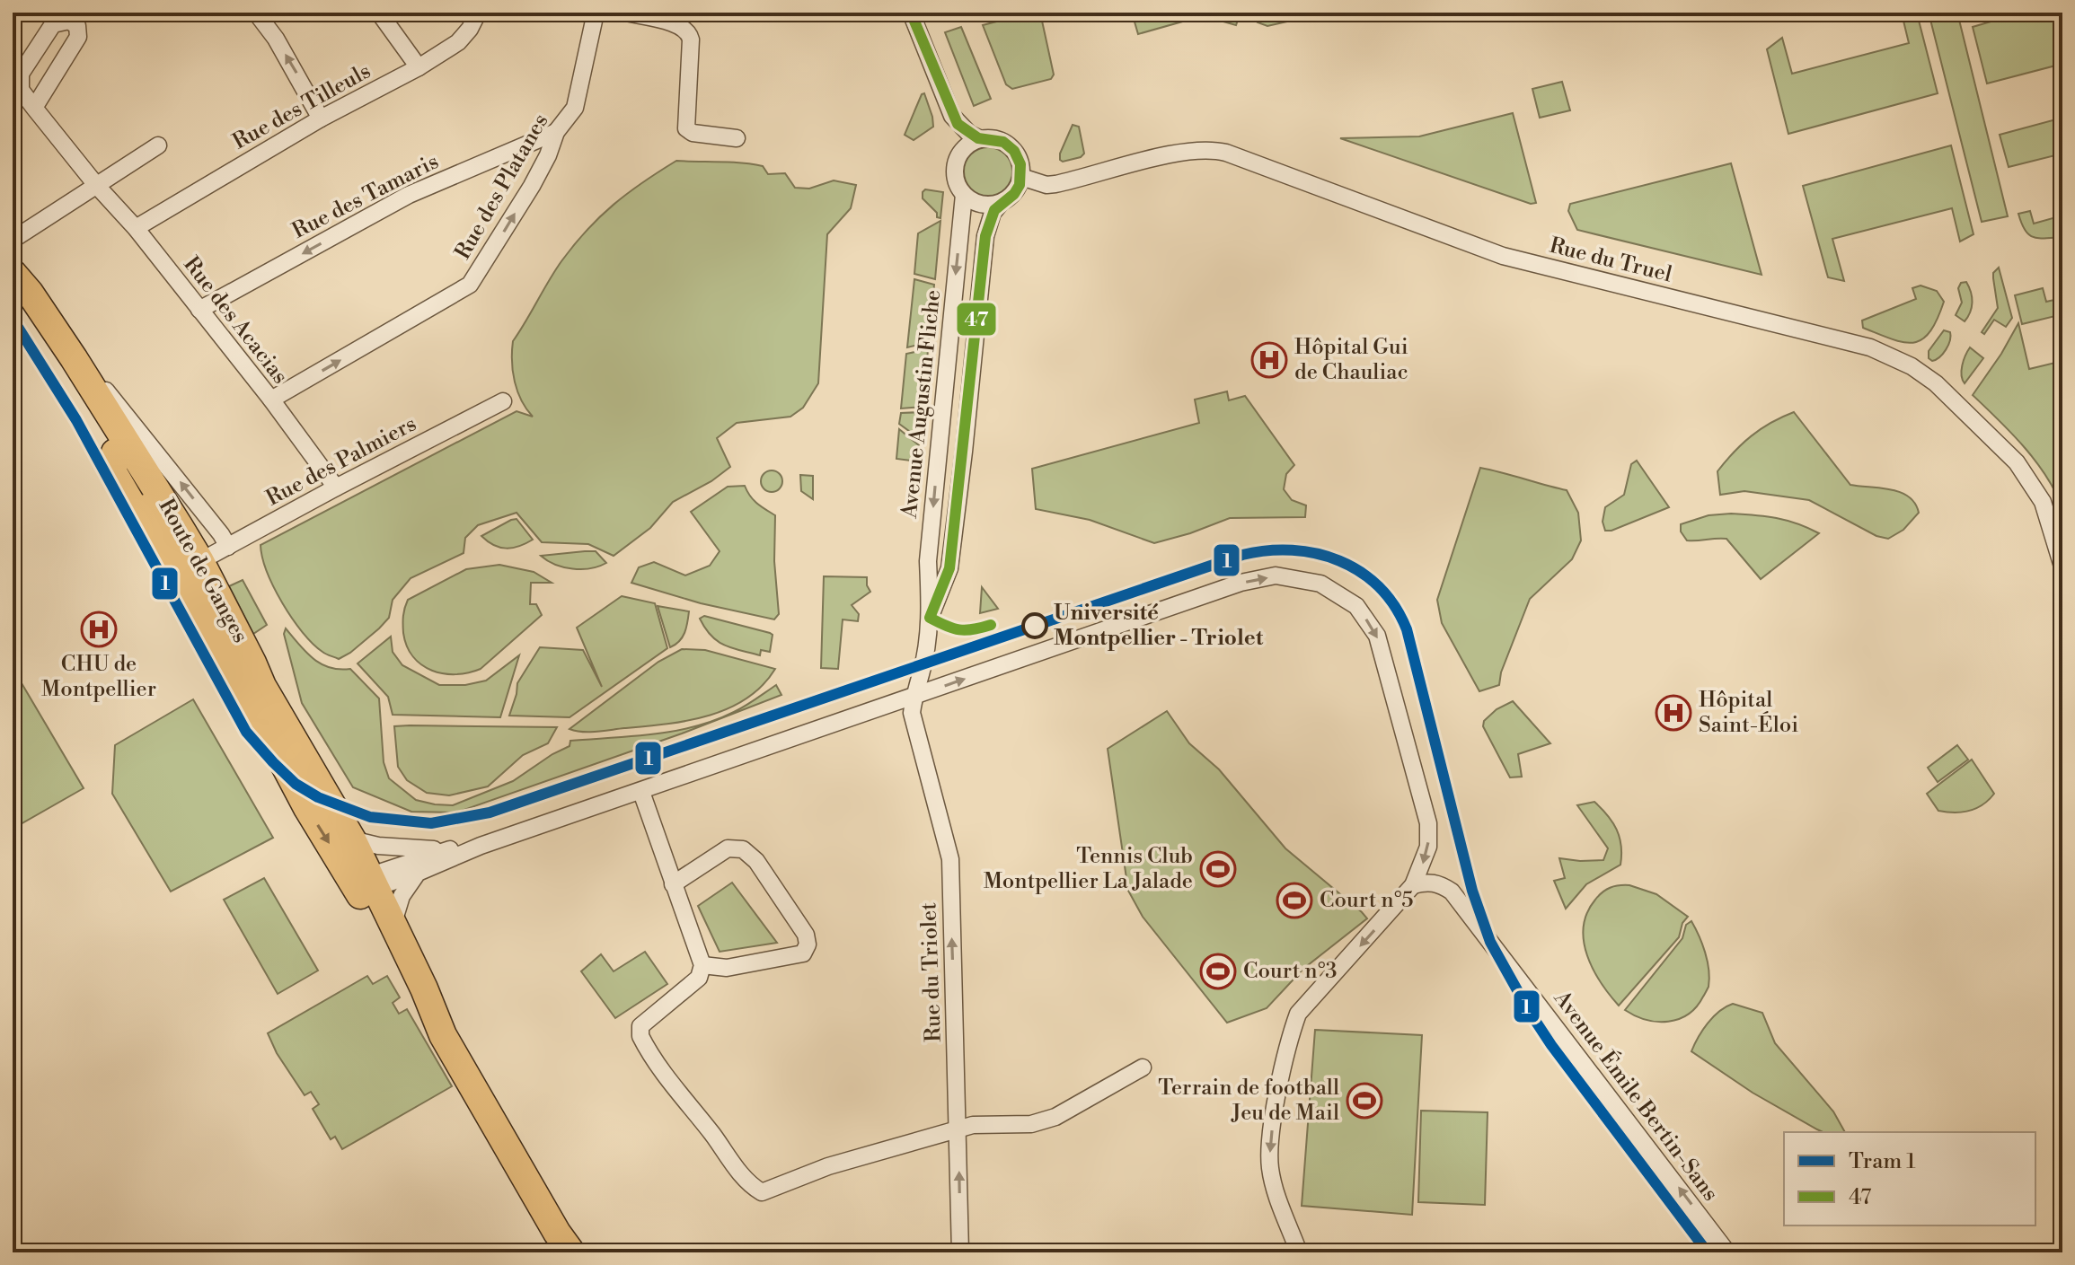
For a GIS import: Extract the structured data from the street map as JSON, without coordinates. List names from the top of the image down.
{
  "streets": {
    "main road": ["Route de Ganges"],
    "street": [
      "Rue des Tilleuls",
      "Rue des Platanes",
      "Rue des Tamaris",
      "Rue du Truel",
      "Rue des Acacias",
      "Avenue Augustin Fliche",
      "Rue des Palmiers",
      "Rue du Triolet",
      "Avenue Émile Bertin-Sans"
    ]
  },
  "crossings": [
    ["Rue des Tilleuls", "Rue des Acacias"],
    ["Rue des Platanes", "Rue des Tamaris"],
    ["Rue des Platanes", "Rue des Acacias"],
    ["Rue des Tamaris", "Rue des Acacias"],
    ["Rue du Truel", "Avenue Augustin Fliche"],
    ["Rue des Acacias", "Rue des Palmiers"],
    ["Avenue Augustin Fliche", "Rue du Triolet"],
    ["Rue des Palmiers", "Route de Ganges"]
  ],
  "one_way": [
    "Rue des Platanes",
    "Rue des Tamaris",
    "Rue du Triolet",
    "Avenue Émile Bertin-Sans"
  ],
  "places": {
    "hospital": ["Hôpital Gui de Chauliac", "CHU de Montpellier", "Hôpital Saint-Éloi"],
    "other": ["Université Montpellier - Triolet"],
    "sports": [
      "Tennis Club Montpellier La Jalade",
      "Court n°5",
      "Court n°3",
      "Terrain de football Jeu de Mail"
    ]
  },
  "lines": ["transit line 47", "tram line 1"],
  "legend": ["Tram 1", "47"]
}
